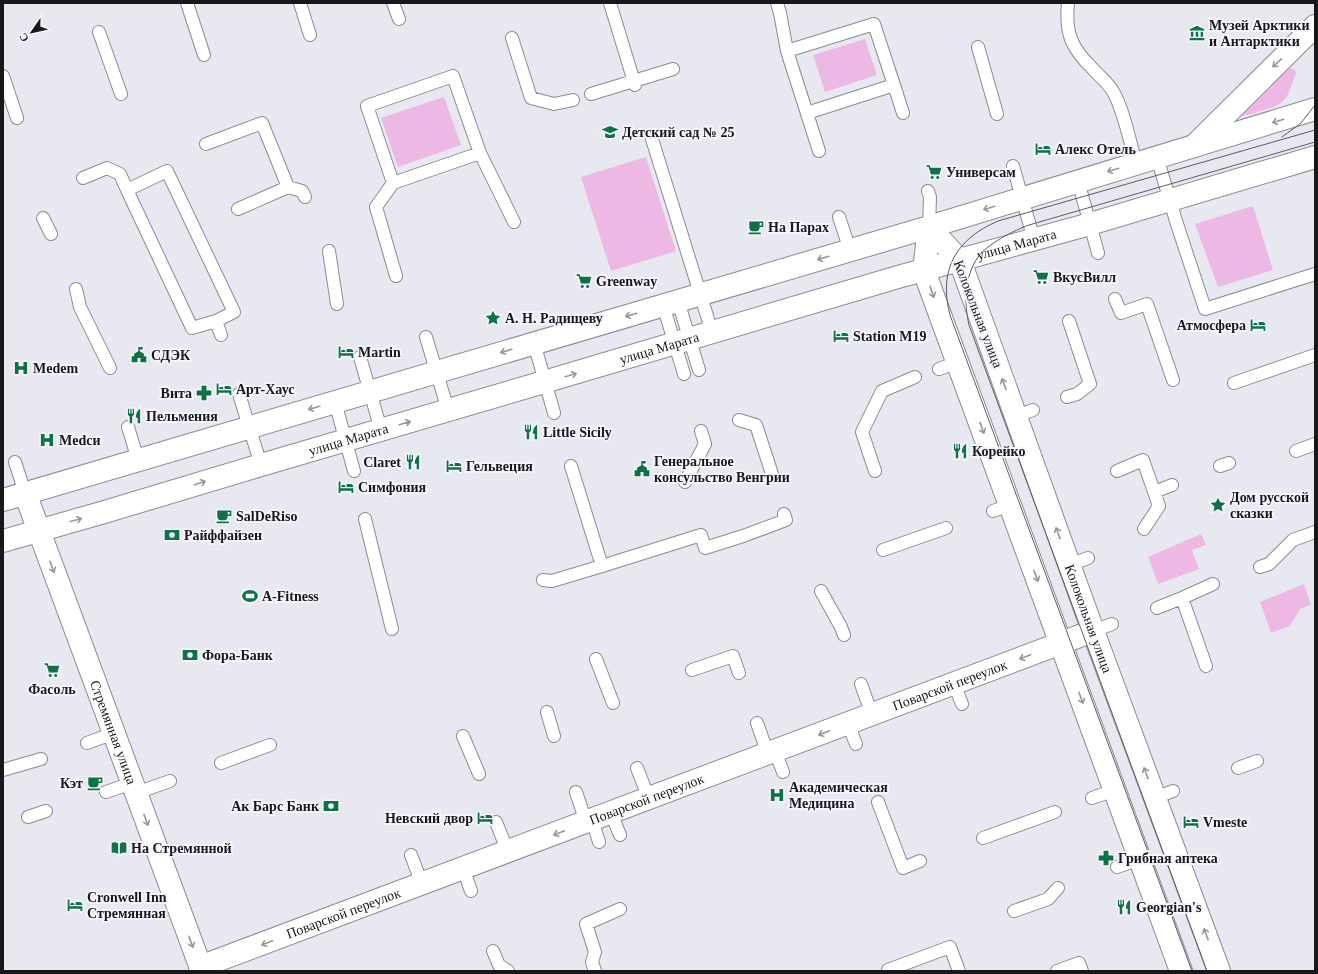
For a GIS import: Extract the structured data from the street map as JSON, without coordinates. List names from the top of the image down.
{
  "streets": {
    "street": [
      "улица Марата",
      "Колокольная улица",
      "Поварской переулок",
      "Стремянная улица"
    ]
  },
  "crossings": [
    ["улица Марата", "Колокольная улица"],
    ["улица Марата", "Стремянная улица"],
    ["Колокольная улица", "Поварской переулок"],
    ["Поварской переулок", "Стремянная улица"]
  ],
  "one_way": ["Поварской переулок", "Стремянная улица"],
  "places": {
    "museum": ["Музей Арктики и Антарктики"],
    "school or university": ["Детский сад № 25"],
    "hotel": [
      "Алекс Отель",
      "Атмосфера",
      "Station M19",
      "Martin",
      "Арт-Хаус",
      "Гельвеция",
      "Симфония",
      "Невский двор",
      "Vmeste",
      "Cronwell Inn Стремянная"
    ],
    "supermarket": [
      "Универсам",
      "ВкусВилл",
      "Greenway",
      "Фасоль"
    ],
    "cafe": ["На Парах", "SalDeRiso", "Кэт"],
    "place": ["А. Н. Радищеву", "Дом русской сказки"],
    "public building": ["СДЭК", "Генеральное консульство Венгрии"],
    "hospital": ["Medem", "Medси", "Академическая Медицина"],
    "pharmacy": ["Вита", "Грибная аптека"],
    "restaurant": [
      "Пельмения",
      "Little Sicily",
      "Корейко",
      "Claret",
      "Georgian's"
    ],
    "bank": ["Райффайзен", "Фора-Банк", "Ак Барс Банк"],
    "sports": ["A-Fitness"],
    "library": ["На Стремянной"]
  },
  "north": "bottom left"
}
